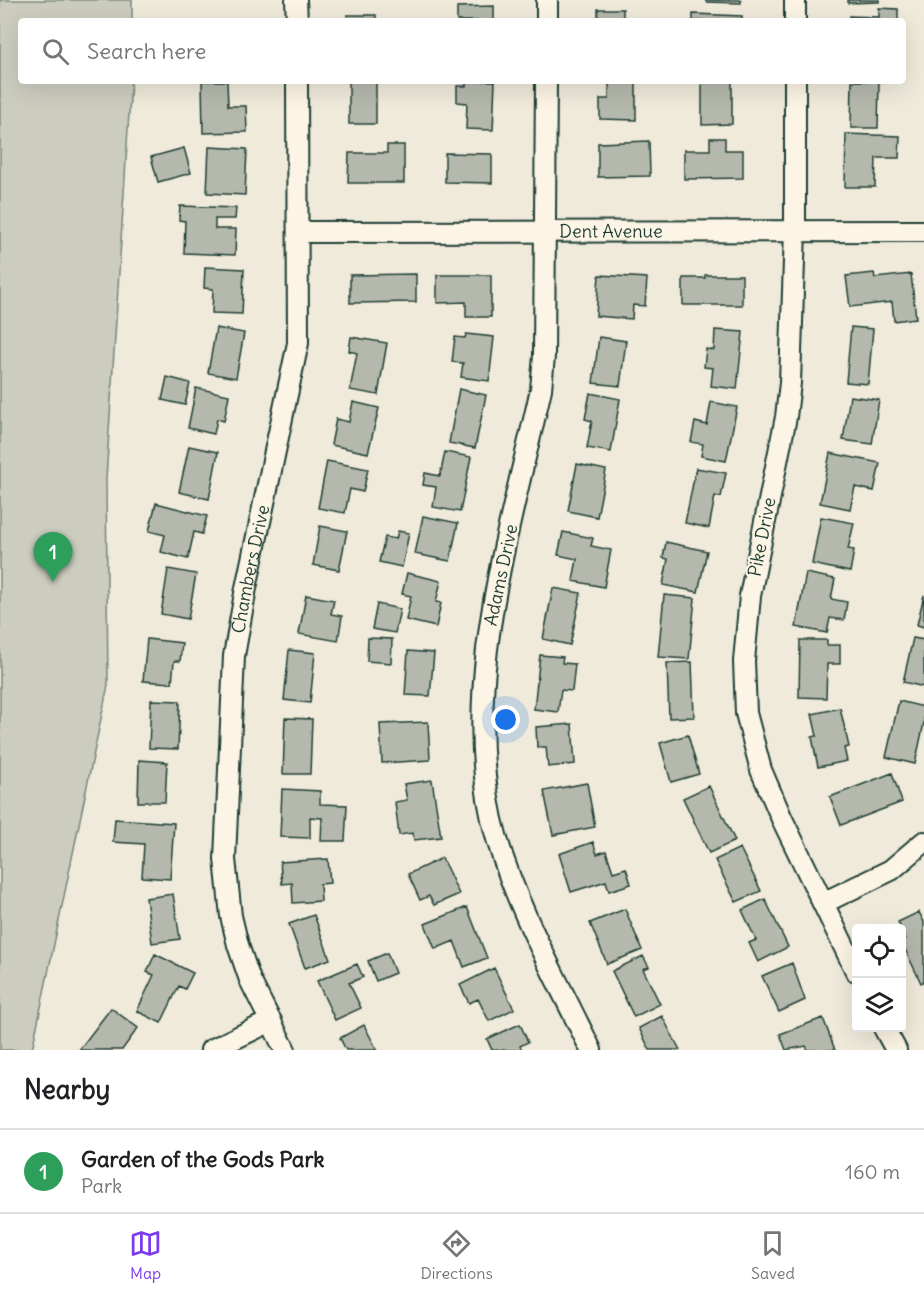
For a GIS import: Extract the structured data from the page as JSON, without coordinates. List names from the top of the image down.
{
  "streets": {
    "street": [
      "Dent Avenue",
      "Pike Drive",
      "Chambers Drive",
      "Adams Drive"
    ]
  },
  "crossings": [
    ["Dent Avenue", "Pike Drive"],
    ["Dent Avenue", "Chambers Drive"],
    ["Dent Avenue", "Adams Drive"]
  ],
  "page": {
    "search": "Search here",
    "pins": "1",
    "heading": "Nearby",
    "list": [
      {
        "mark": "1",
        "name": "Garden of the Gods Park",
        "note": "Park",
        "value": "160 m"
      }
    ],
    "nav": ["Map", "Directions", "Saved"]
  }
}
